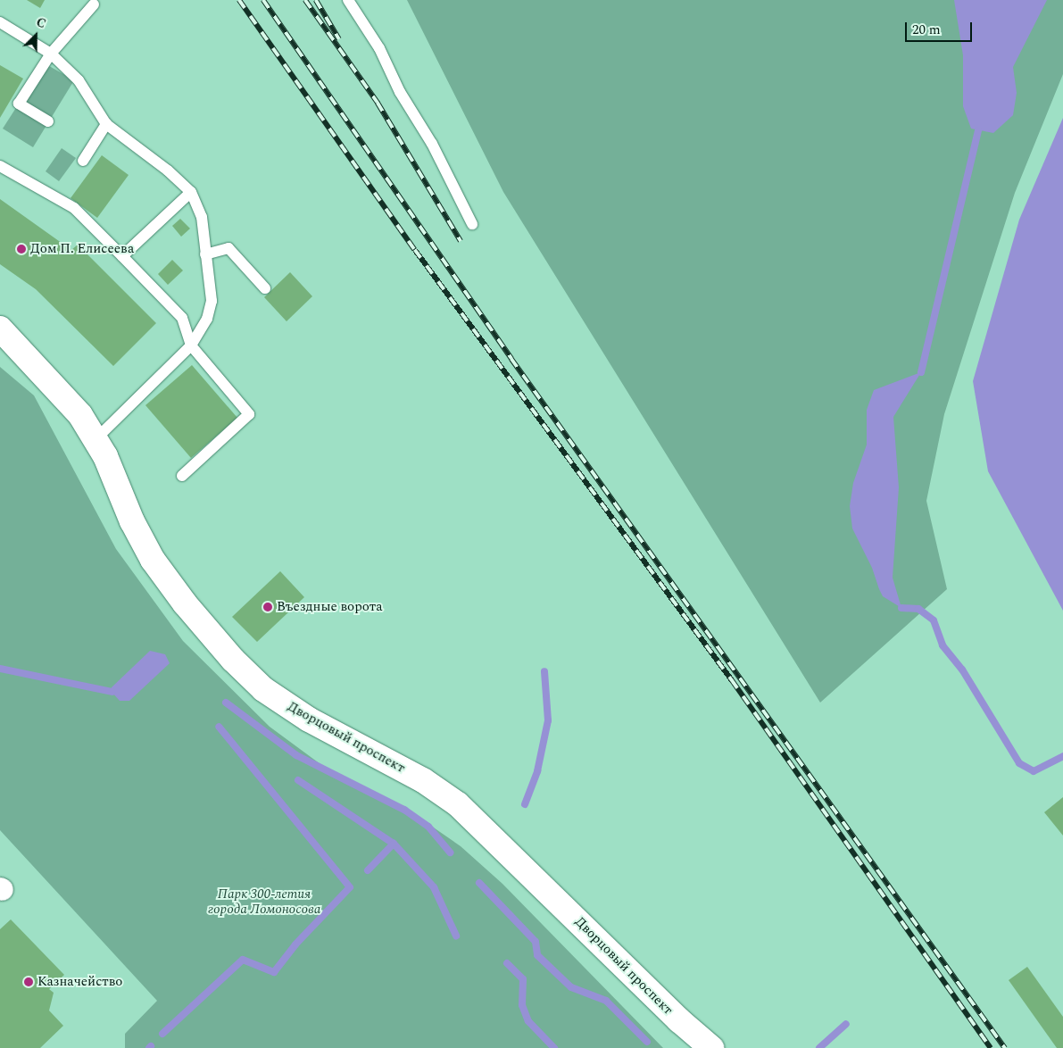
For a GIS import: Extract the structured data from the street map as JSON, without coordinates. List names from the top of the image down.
{
  "streets": {
    "main road": ["Дворцовый проспект"]
  },
  "parks": ["Парк 300-летия города Ломоносова"],
  "places": ["Дом П. Елисеева", "Въездные ворота", "Казначейство"],
  "scale_bar": "20 m",
  "north": "top right"
}
